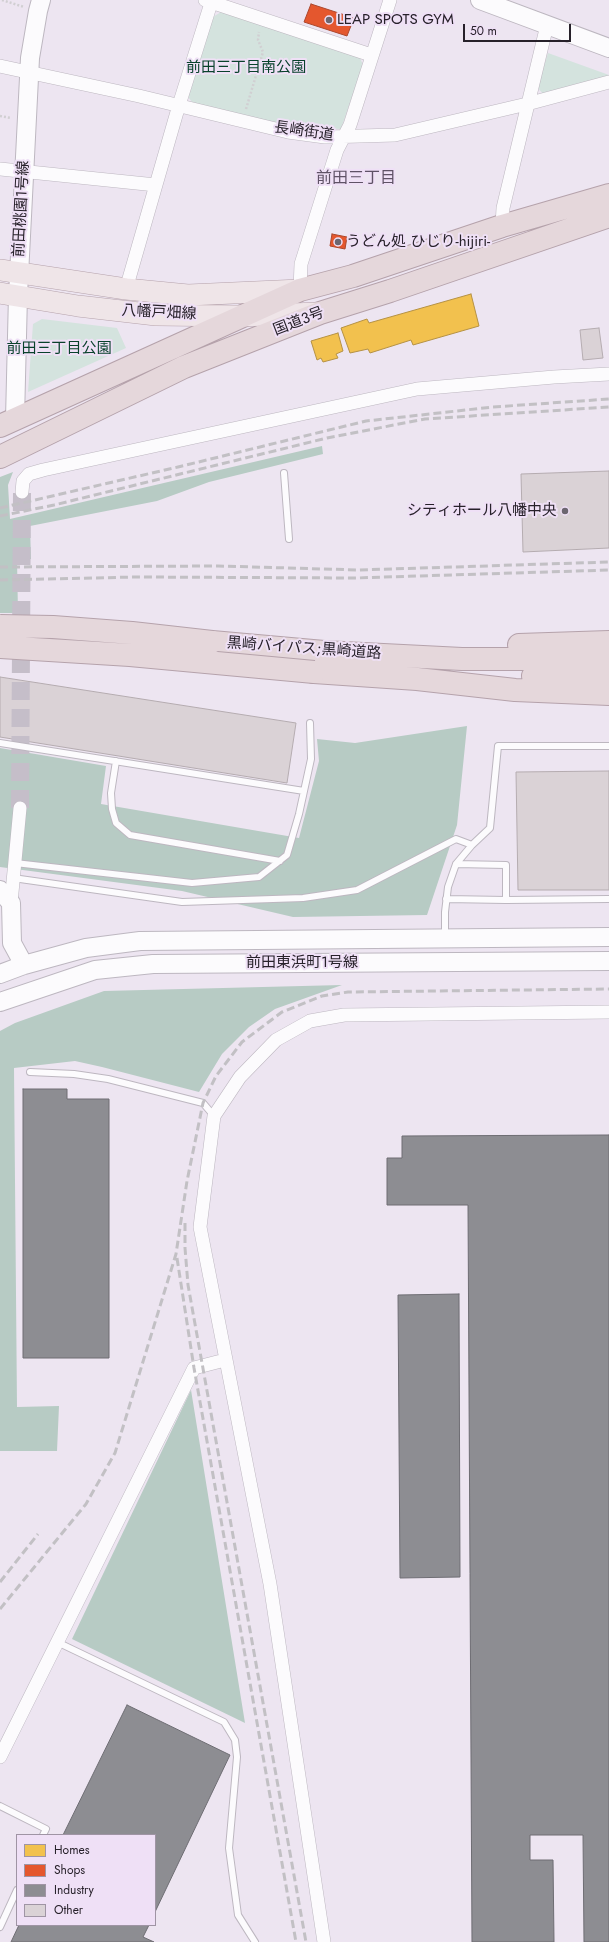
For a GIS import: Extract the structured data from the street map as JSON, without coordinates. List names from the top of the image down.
{
  "streets": {
    "highway": ["国道3号", "黒崎バイパス;黒崎道路"],
    "main road": ["八幡戸畑線"],
    "street": ["長崎街道", "前田桃園1号線", "前田東浜町1号線"]
  },
  "crossings": [
    ["長崎街道", "前田桃園1号線"],
    ["前田桃園1号線", "八幡戸畑線"],
    ["前田桃園1号線", "国道3号"],
    ["八幡戸畑線", "国道3号"]
  ],
  "districts": ["前田三丁目"],
  "parks": ["前田三丁目南公園", "前田三丁目公園"],
  "places": ["LEAP SPOTS GYM", "うどん処 ひじり-hijiri-", "シティホール八幡中央"],
  "legend": [
    "Homes",
    "Shops",
    "Industry",
    "Other"
  ],
  "scale_bar": "50 m"
}
